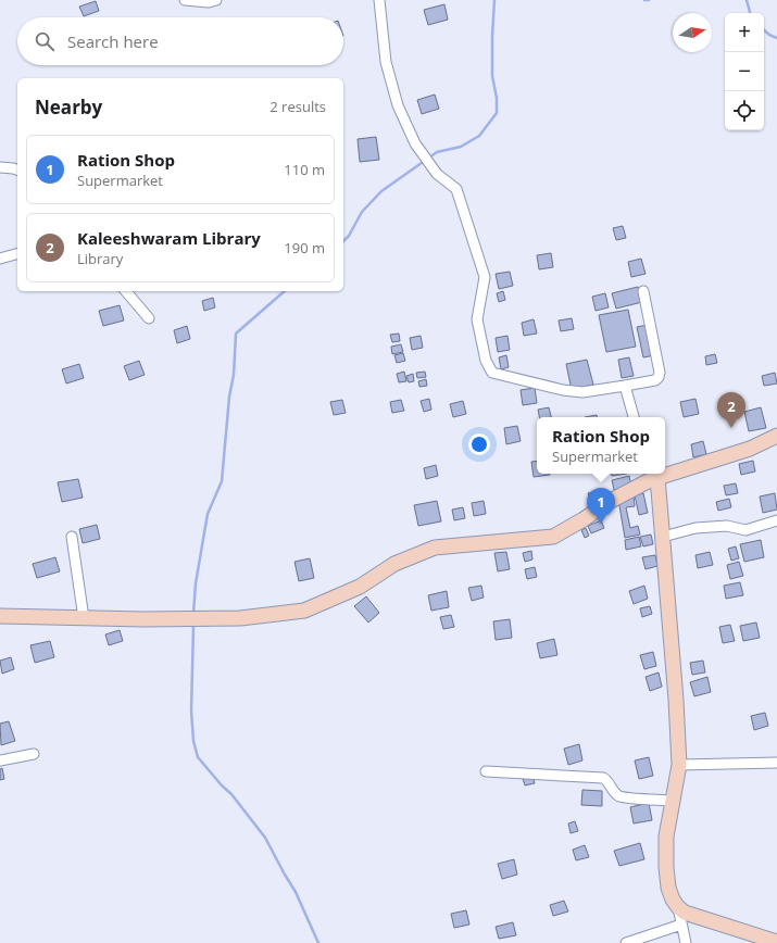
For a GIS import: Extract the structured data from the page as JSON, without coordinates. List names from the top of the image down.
{
  "north": "right",
  "page": {
    "map_buttons": ["+", "−"],
    "search": "Search here",
    "heading": ["Nearby", "2 results"],
    "list": [
      {
        "mark": "1",
        "name": "Ration Shop",
        "note": "Supermarket",
        "value": "110 m"
      },
      {
        "mark": "2",
        "name": "Kaleeshwaram Library",
        "note": "Library",
        "value": "190 m"
      }
    ],
    "pins": ["2", "1"],
    "popup": ["Ration Shop", "Supermarket"]
  }
}
